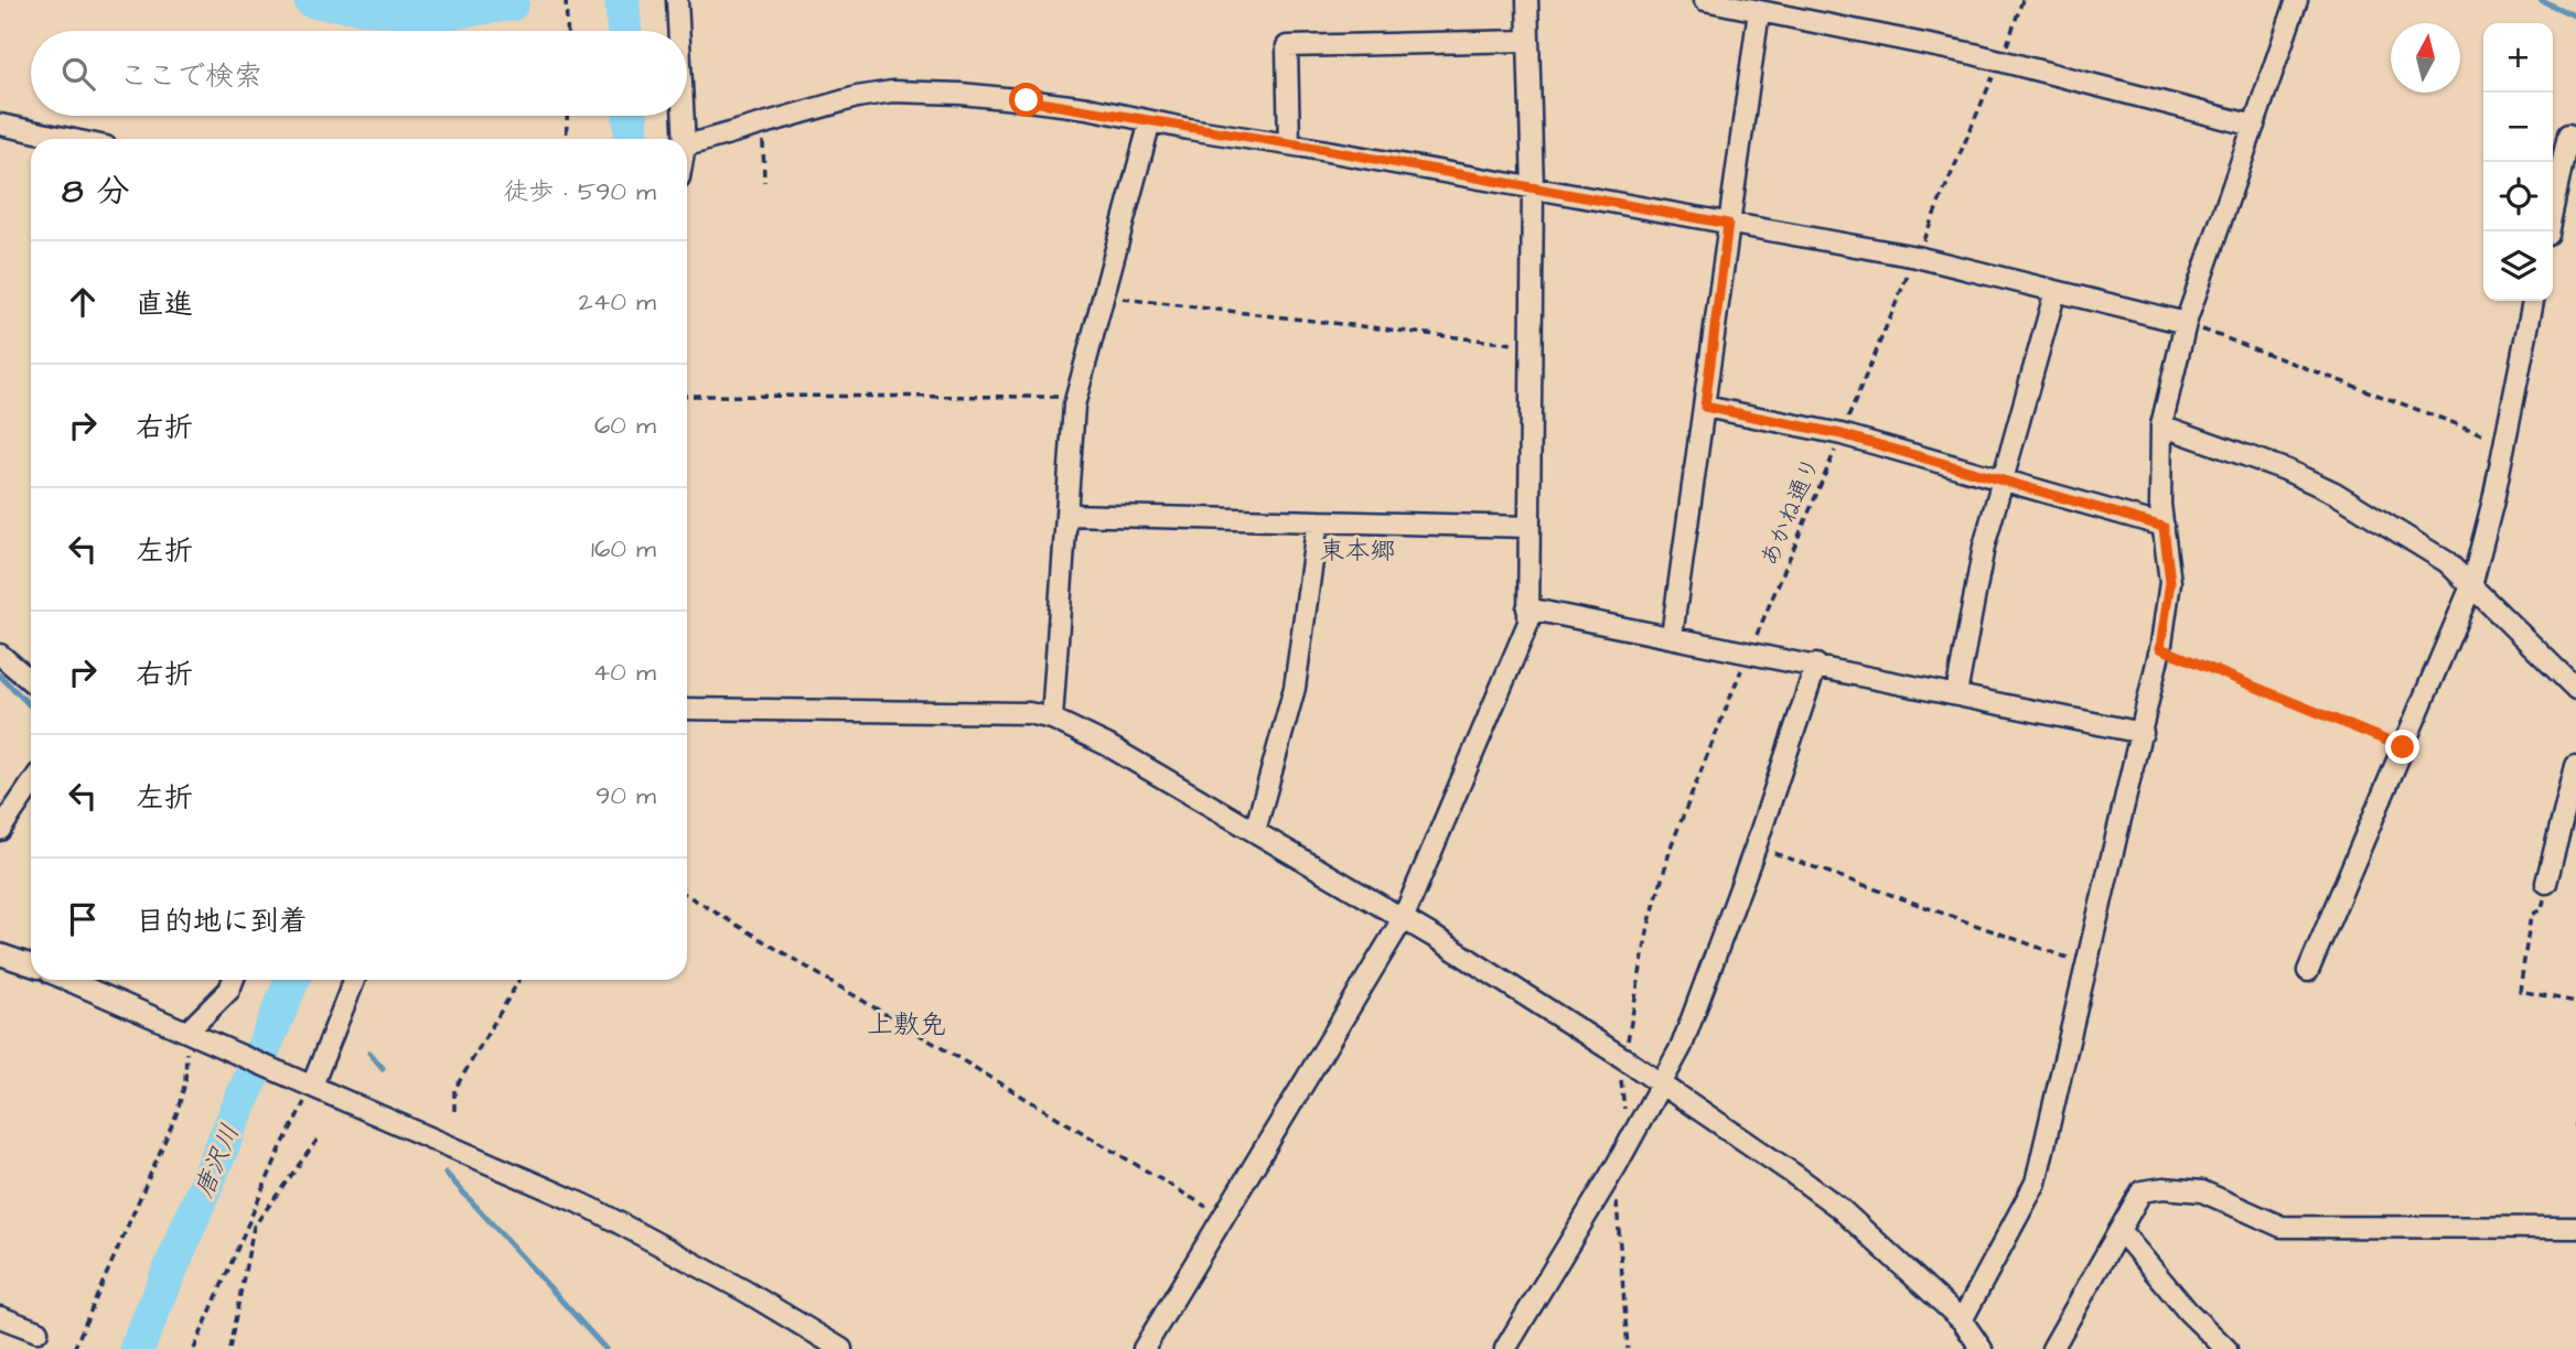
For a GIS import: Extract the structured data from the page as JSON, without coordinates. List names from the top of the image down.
{
  "streets": {
    "path": ["あかね通り"]
  },
  "districts": ["東本郷", "上敷免"],
  "water": ["唐沢川"],
  "north": "top",
  "page": {
    "map_buttons": ["+", "−"],
    "search": "ここで検索",
    "heading": ["8 分", "徒歩 · 590 m"],
    "list": [
      ["直進", "240 m"],
      ["右折", "60 m"],
      ["左折", "160 m"],
      ["右折", "40 m"],
      ["左折", "90 m"],
      "目的地に到着"
    ]
  }
}
